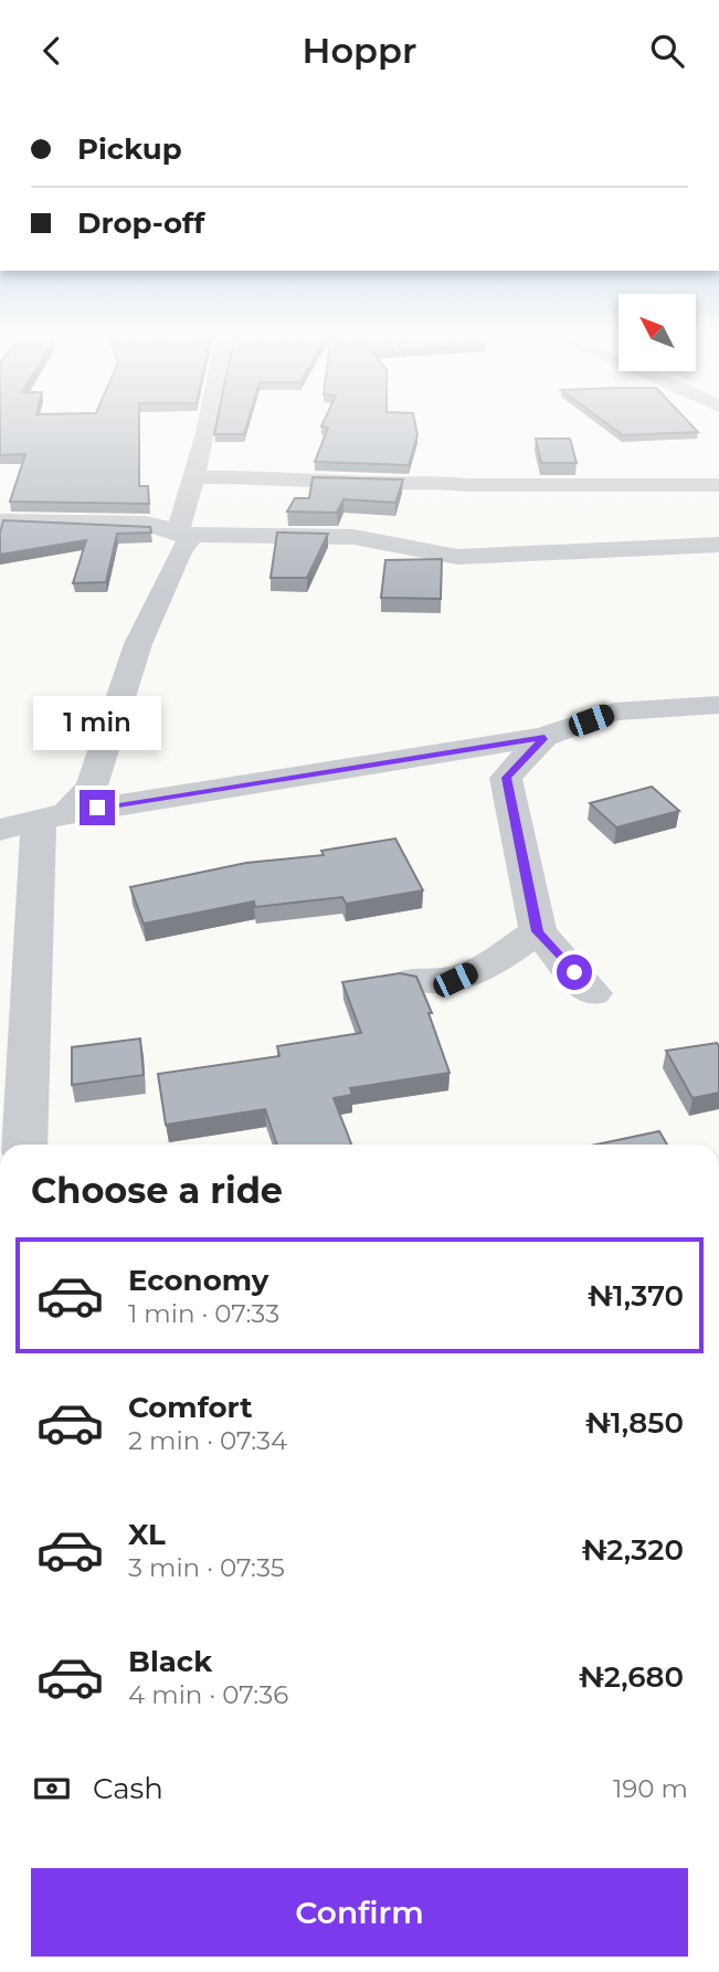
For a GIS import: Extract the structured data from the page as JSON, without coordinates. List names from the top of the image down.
{
  "north": "top left",
  "page": {
    "header": "Hoppr",
    "banner": ["Pickup", "Drop-off"],
    "bubble": "1 min",
    "heading": "Choose a ride",
    "list": [
      {
        "name": "Economy",
        "note": "1 min · 07:33",
        "value": "₦1,370"
      },
      {
        "name": "Comfort",
        "note": "2 min · 07:34",
        "value": "₦1,850"
      },
      {
        "name": "XL",
        "note": "3 min · 07:35",
        "value": "₦2,320"
      },
      {
        "name": "Black",
        "note": "4 min · 07:36",
        "value": "₦2,680"
      }
    ],
    "pay": ["Cash", "190 m"],
    "buttons": "Confirm"
  }
}
